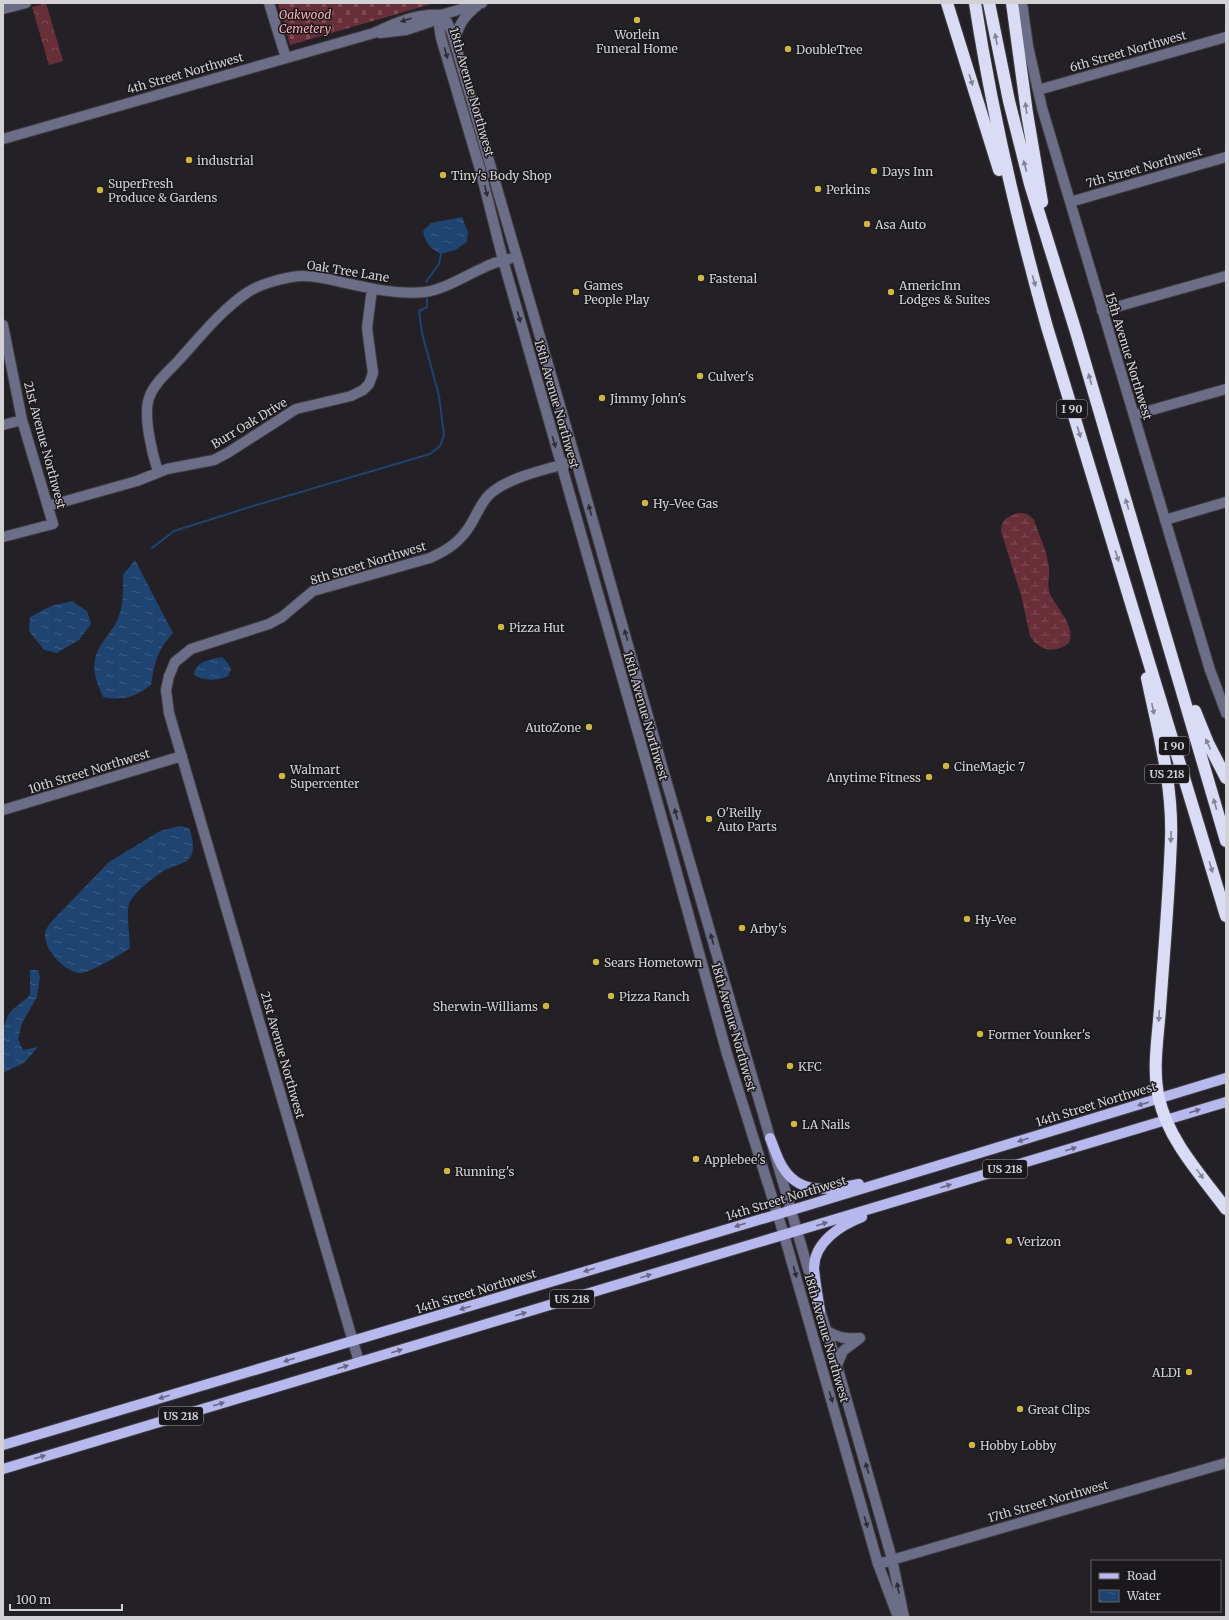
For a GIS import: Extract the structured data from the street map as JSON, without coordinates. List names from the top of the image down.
{
  "streets": {
    "highway": ["I 90", "US 218"],
    "main road": ["14th Street Northwest"],
    "street": [
      "6th Street Northwest",
      "4th Street Northwest",
      "18th Avenue Northwest",
      "7th Street Northwest",
      "Oak Tree Lane",
      "15th Avenue Northwest",
      "Burr Oak Drive",
      "21st Avenue Northwest",
      "8th Street Northwest",
      "10th Street Northwest",
      "17th Street Northwest"
    ]
  },
  "crossings": [
    ["6th Street Northwest", "15th Avenue Northwest"],
    ["4th Street Northwest", "18th Avenue Northwest"],
    ["18th Avenue Northwest", "Oak Tree Lane"],
    ["18th Avenue Northwest", "8th Street Northwest"],
    ["18th Avenue Northwest", "US 218"],
    ["18th Avenue Northwest", "14th Street Northwest"],
    ["18th Avenue Northwest", "17th Street Northwest"],
    ["7th Street Northwest", "15th Avenue Northwest"],
    ["Oak Tree Lane", "Burr Oak Drive"],
    ["I 90", "US 218"],
    ["Burr Oak Drive", "21st Avenue Northwest"],
    ["21st Avenue Northwest", "8th Street Northwest"],
    ["21st Avenue Northwest", "10th Street Northwest"],
    ["21st Avenue Northwest", "US 218"],
    ["21st Avenue Northwest", "14th Street Northwest"],
    ["8th Street Northwest", "10th Street Northwest"],
    ["US 218", "14th Street Northwest"]
  ],
  "parks": ["Oakwood Cemetery"],
  "places": [
    "Worlein Funeral Home",
    "DoubleTree",
    "industrial",
    "Days Inn",
    "Tiny's Body Shop",
    "Perkins",
    "SuperFresh Produce & Gardens",
    "Asa Auto",
    "Fastenal",
    "Games People Play",
    "AmericInn Lodges & Suites",
    "Culver's",
    "Jimmy John's",
    "Hy-Vee Gas",
    "Pizza Hut",
    "AutoZone",
    "CineMagic 7",
    "Walmart Supercenter",
    "Anytime Fitness",
    "O'Reilly Auto Parts",
    "Hy-Vee",
    "Arby's",
    "Sears Hometown",
    "Pizza Ranch",
    "Sherwin-Williams",
    "Former Younker's",
    "KFC",
    "LA Nails",
    "Applebee's",
    "Running's",
    "Verizon",
    "ALDI",
    "Great Clips",
    "Hobby Lobby"
  ],
  "legend": ["Road", "Water"],
  "scale_bar": "100 m"
}
